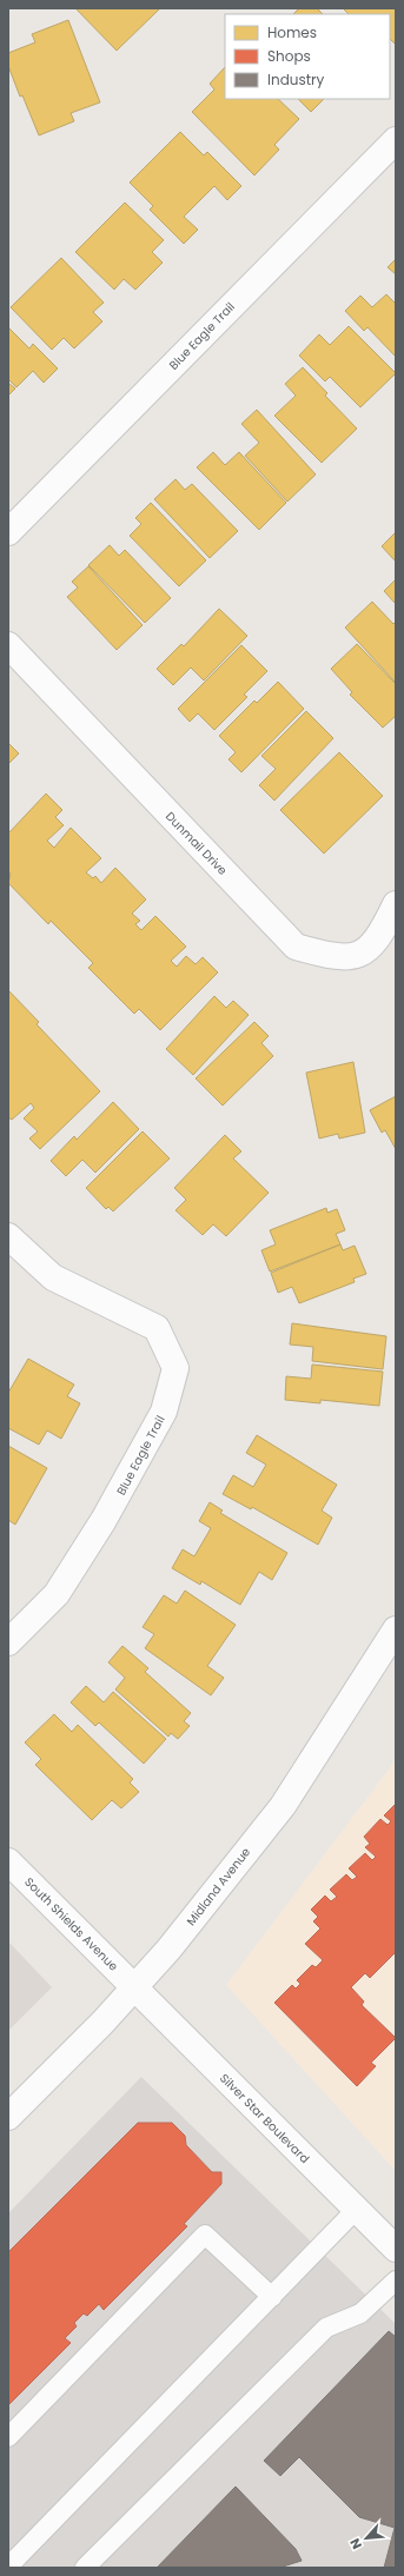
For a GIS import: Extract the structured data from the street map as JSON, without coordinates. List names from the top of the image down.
{
  "streets": {
    "street": [
      "Blue Eagle Trail",
      "Dunmail Drive",
      "Midland Avenue",
      "South Shields Avenue",
      "Silver Star Boulevard"
    ]
  },
  "crossings": [
    ["Midland Avenue", "South Shields Avenue"],
    ["Midland Avenue", "Silver Star Boulevard"],
    ["South Shields Avenue", "Silver Star Boulevard"]
  ],
  "legend": ["Homes", "Shops", "Industry"],
  "north": "bottom left"
}
